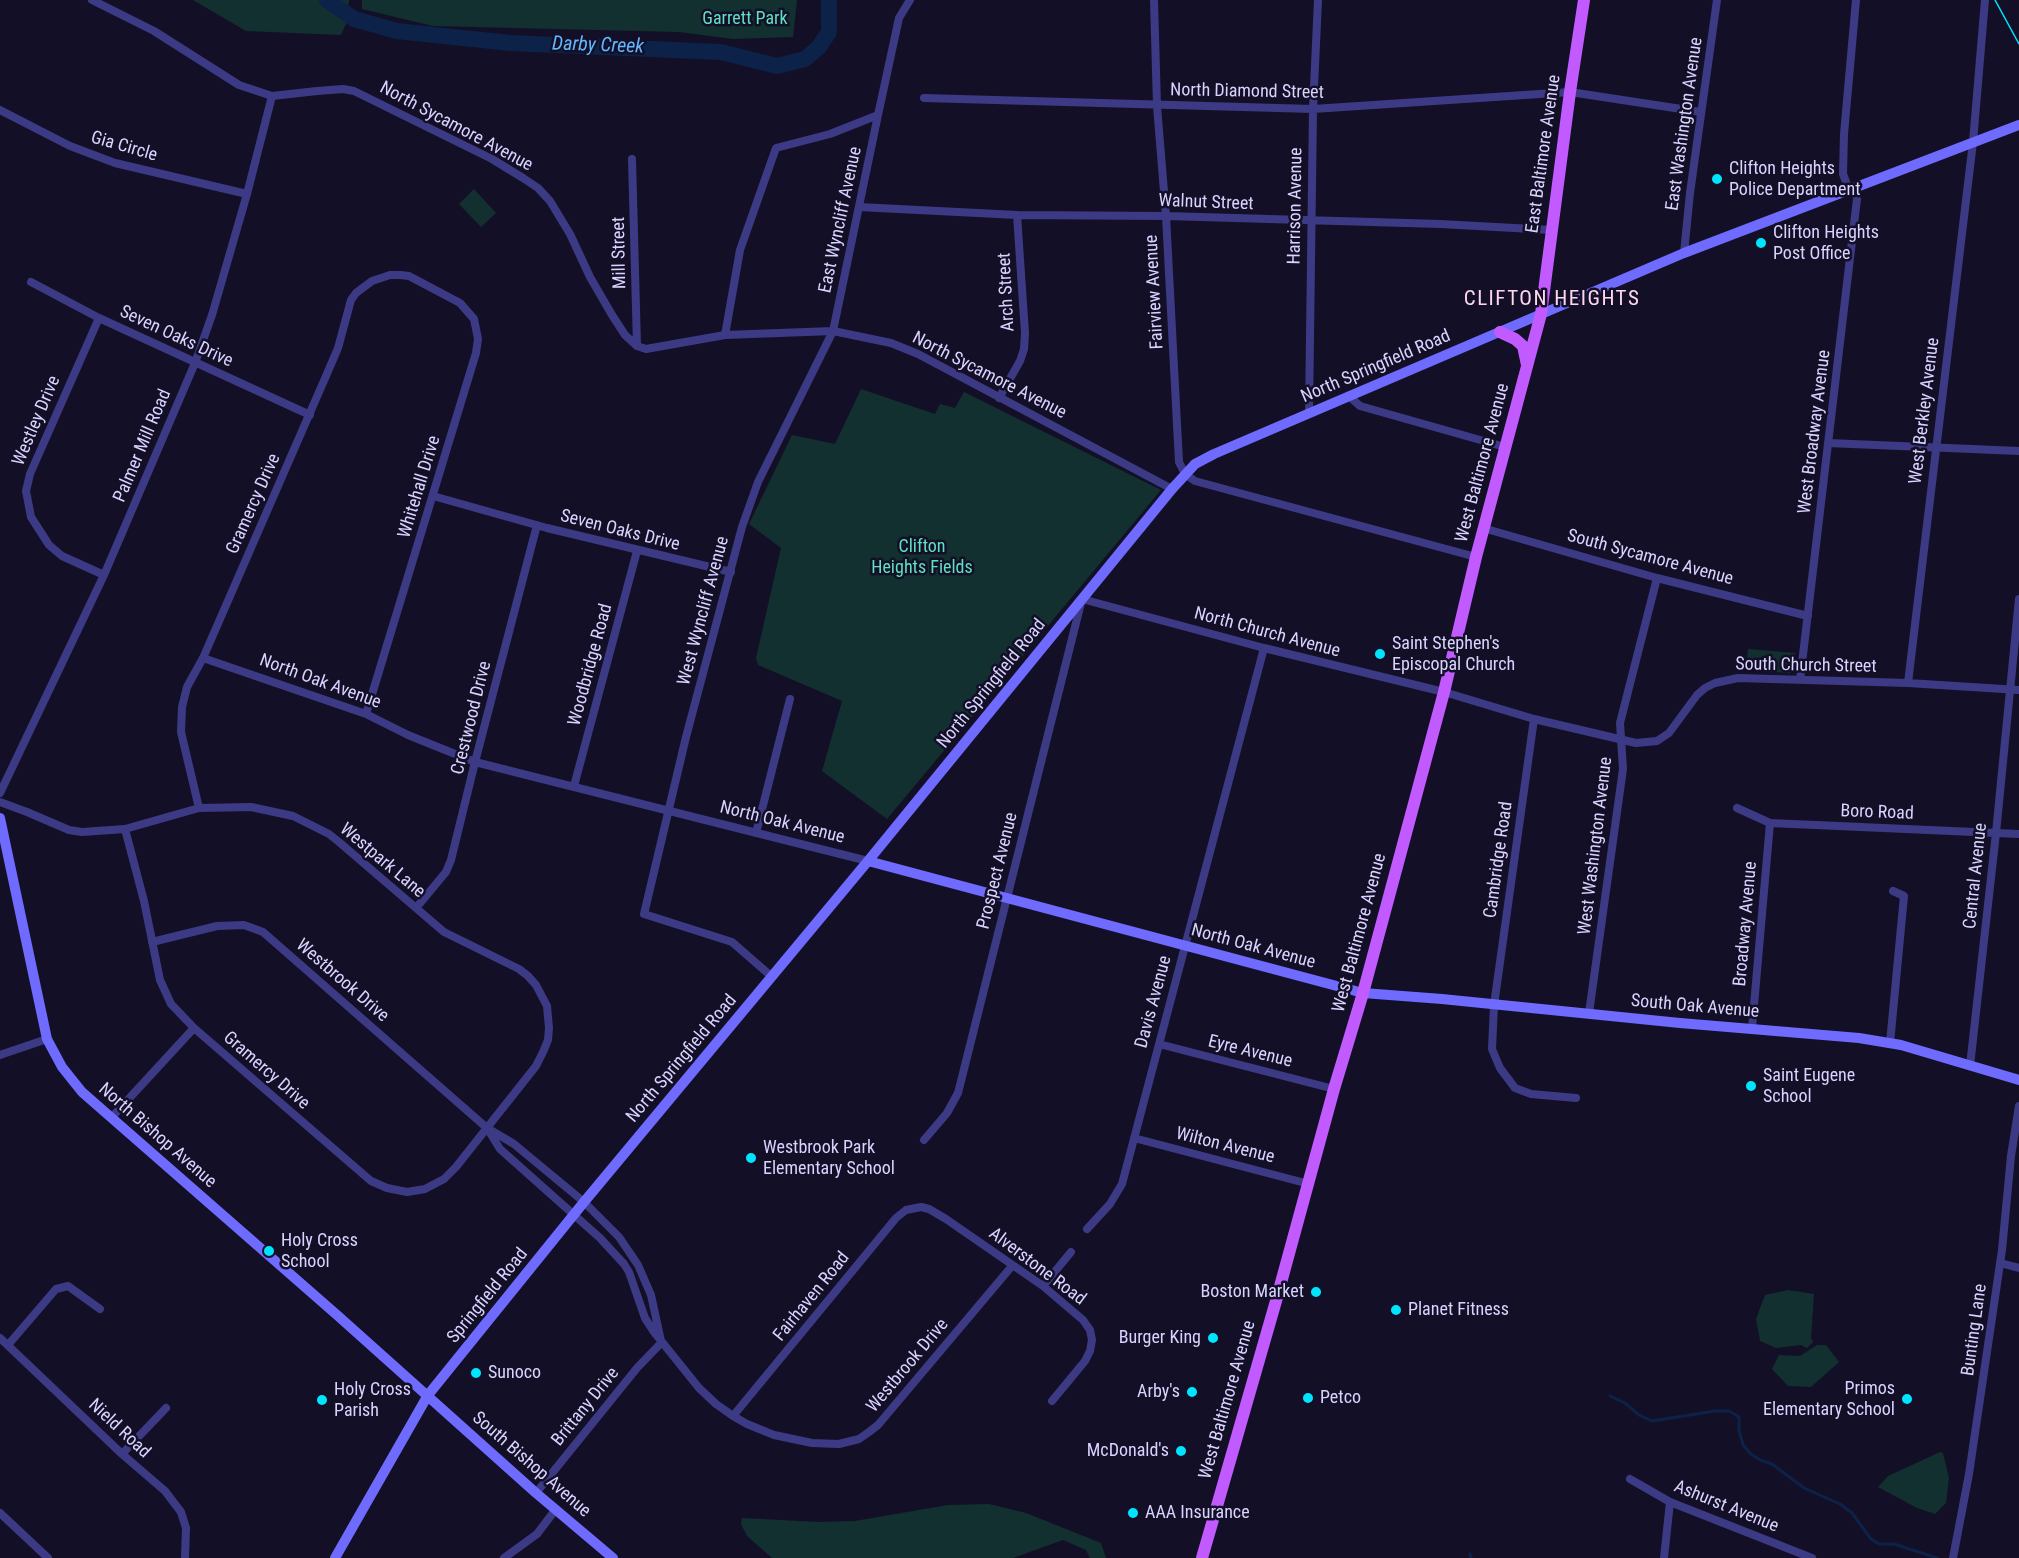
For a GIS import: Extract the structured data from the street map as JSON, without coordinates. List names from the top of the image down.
{
  "streets": {
    "main road": [
      "East Baltimore Avenue",
      "North Springfield Road",
      "West Baltimore Avenue",
      "North Oak Avenue",
      "South Oak Avenue",
      "North Bishop Avenue",
      "Springfield Road",
      "South Bishop Avenue"
    ],
    "street": [
      "North Diamond Street",
      "East Washington Avenue",
      "North Sycamore Avenue",
      "Gia Circle",
      "Walnut Street",
      "Harrison Avenue",
      "East Wyncliff Avenue",
      "Mill Street",
      "Arch Street",
      "Fairview Avenue",
      "Seven Oaks Drive",
      "West Berkley Avenue",
      "Westley Drive",
      "West Broadway Avenue",
      "Palmer Mill Road",
      "Whitehall Drive",
      "Gramercy Drive",
      "South Sycamore Avenue",
      "West Wyncliff Avenue",
      "North Church Avenue",
      "Woodbridge Road",
      "South Church Street",
      "Crestwood Drive",
      "Boro Road",
      "West Washington Avenue",
      "Cambridge Road",
      "Westpark Lane",
      "Prospect Avenue",
      "Central Avenue",
      "Broadway Avenue",
      "Westbrook Drive",
      "Davis Avenue",
      "Eyre Avenue",
      "Wilton Avenue",
      "Alverstone Road",
      "Fairhaven Road",
      "Bunting Lane",
      "Brittany Drive",
      "Nield Road",
      "Ashurst Avenue"
    ]
  },
  "crossings": [
    ["North Diamond Street", "East Washington Avenue"],
    ["North Diamond Street", "East Baltimore Avenue"],
    ["North Diamond Street", "Harrison Avenue"],
    ["North Diamond Street", "Fairview Avenue"],
    ["East Washington Avenue", "North Springfield Road"],
    ["North Sycamore Avenue", "East Wyncliff Avenue"],
    ["North Sycamore Avenue", "Mill Street"],
    ["North Sycamore Avenue", "Arch Street"],
    ["North Sycamore Avenue", "North Springfield Road"],
    ["North Sycamore Avenue", "Palmer Mill Road"],
    ["North Sycamore Avenue", "West Wyncliff Avenue"],
    ["Gia Circle", "Palmer Mill Road"],
    ["East Baltimore Avenue", "Walnut Street"],
    ["East Baltimore Avenue", "North Springfield Road"],
    ["East Baltimore Avenue", "West Baltimore Avenue"],
    ["Walnut Street", "Harrison Avenue"],
    ["Walnut Street", "East Wyncliff Avenue"],
    ["Walnut Street", "Arch Street"],
    ["Walnut Street", "Fairview Avenue"],
    ["Harrison Avenue", "North Springfield Road"],
    ["East Wyncliff Avenue", "West Wyncliff Avenue"],
    ["Fairview Avenue", "North Springfield Road"],
    ["Seven Oaks Drive", "Westley Drive"],
    ["Seven Oaks Drive", "Palmer Mill Road"],
    ["Seven Oaks Drive", "Whitehall Drive"],
    ["Seven Oaks Drive", "Gramercy Drive"],
    ["Seven Oaks Drive", "West Wyncliff Avenue"],
    ["Seven Oaks Drive", "Woodbridge Road"],
    ["Seven Oaks Drive", "Crestwood Drive"],
    ["North Springfield Road", "West Berkley Avenue"],
    ["North Springfield Road", "West Broadway Avenue"],
    ["North Springfield Road", "West Baltimore Avenue"],
    ["North Springfield Road", "West Wyncliff Avenue"],
    ["North Springfield Road", "North Church Avenue"],
    ["North Springfield Road", "North Oak Avenue"],
    ["North Springfield Road", "Prospect Avenue"],
    ["North Springfield Road", "Westbrook Drive"],
    ["North Springfield Road", "Springfield Road"],
    ["West Berkley Avenue", "South Church Street"],
    ["Westley Drive", "Palmer Mill Road"],
    ["West Broadway Avenue", "South Sycamore Avenue"],
    ["West Broadway Avenue", "South Church Street"],
    ["West Baltimore Avenue", "South Sycamore Avenue"],
    ["West Baltimore Avenue", "North Church Avenue"],
    ["West Baltimore Avenue", "South Church Street"],
    ["West Baltimore Avenue", "North Oak Avenue"],
    ["West Baltimore Avenue", "South Oak Avenue"],
    ["West Baltimore Avenue", "Eyre Avenue"],
    ["West Baltimore Avenue", "Wilton Avenue"],
    ["Whitehall Drive", "Gramercy Drive"],
    ["Whitehall Drive", "North Oak Avenue"],
    ["Gramercy Drive", "North Oak Avenue"],
    ["Gramercy Drive", "Westpark Lane"],
    ["Gramercy Drive", "Westbrook Drive"],
    ["South Sycamore Avenue", "West Washington Avenue"],
    ["West Wyncliff Avenue", "North Oak Avenue"],
    ["North Church Avenue", "South Church Street"],
    ["North Church Avenue", "Prospect Avenue"],
    ["North Church Avenue", "Davis Avenue"],
    ["Woodbridge Road", "North Oak Avenue"],
    ["South Church Street", "West Washington Avenue"],
    ["South Church Street", "Cambridge Road"],
    ["South Church Street", "Central Avenue"],
    ["North Oak Avenue", "Crestwood Drive"],
    ["North Oak Avenue", "Prospect Avenue"],
    ["North Oak Avenue", "Davis Avenue"],
    ["North Oak Avenue", "South Oak Avenue"],
    ["Crestwood Drive", "Westpark Lane"],
    ["Boro Road", "Central Avenue"],
    ["Boro Road", "Broadway Avenue"],
    ["West Washington Avenue", "South Oak Avenue"],
    ["Cambridge Road", "South Oak Avenue"],
    ["Westpark Lane", "Westbrook Drive"],
    ["Central Avenue", "South Oak Avenue"],
    ["Broadway Avenue", "South Oak Avenue"],
    ["Westbrook Drive", "Alverstone Road"],
    ["Westbrook Drive", "Springfield Road"],
    ["Westbrook Drive", "Fairhaven Road"],
    ["Westbrook Drive", "Brittany Drive"],
    ["Davis Avenue", "Eyre Avenue"],
    ["Davis Avenue", "Wilton Avenue"],
    ["North Bishop Avenue", "Springfield Road"],
    ["North Bishop Avenue", "South Bishop Avenue"],
    ["Alverstone Road", "Fairhaven Road"],
    ["Springfield Road", "South Bishop Avenue"],
    ["Brittany Drive", "South Bishop Avenue"]
  ],
  "districts": ["CLIFTON HEIGHTS"],
  "water": ["Darby Creek"],
  "parks": ["Garrett Park", "Clifton Heights Fields"],
  "places": [
    "Clifton Heights Police Department",
    "Clifton Heights Post Office",
    "Saint Stephen's Episcopal Church",
    "Saint Eugene School",
    "Westbrook Park Elementary School",
    "Holy Cross School",
    "Boston Market",
    "Planet Fitness",
    "Burger King",
    "Sunoco",
    "Arby's",
    "Petco",
    "Primos Elementary School",
    "Holy Cross Parish",
    "McDonald's",
    "AAA Insurance"
  ]
}
